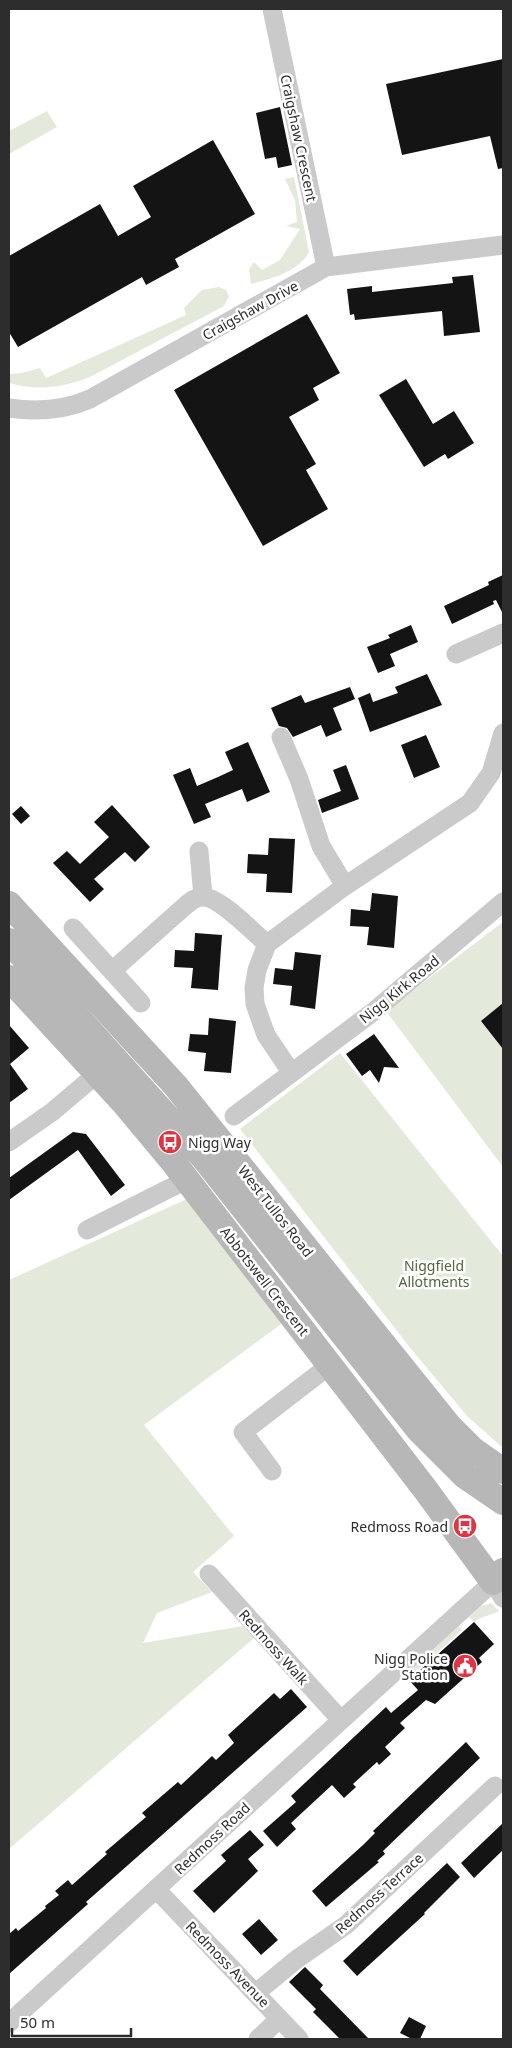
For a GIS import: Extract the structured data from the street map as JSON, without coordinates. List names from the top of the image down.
{
  "streets": {
    "main road": ["West Tullos Road", "Abbotswell Crescent"],
    "street": [
      "Craigshaw Crescent",
      "Craigshaw Drive",
      "Nigg Kirk Road",
      "Redmoss Walk",
      "Redmoss Road",
      "Redmoss Terrace",
      "Redmoss Avenue"
    ]
  },
  "crossings": [
    ["Craigshaw Crescent", "Craigshaw Drive"],
    ["Abbotswell Crescent", "Redmoss Road"],
    ["Redmoss Walk", "Redmoss Road"],
    ["Redmoss Road", "Redmoss Avenue"],
    ["Redmoss Terrace", "Redmoss Avenue"]
  ],
  "parks": ["Niggfield Allotments"],
  "places": {
    "bus stop": ["Nigg Way", "Redmoss Road"],
    "public building": ["Nigg Police Station"]
  },
  "scale_bar": "50 m"
}
